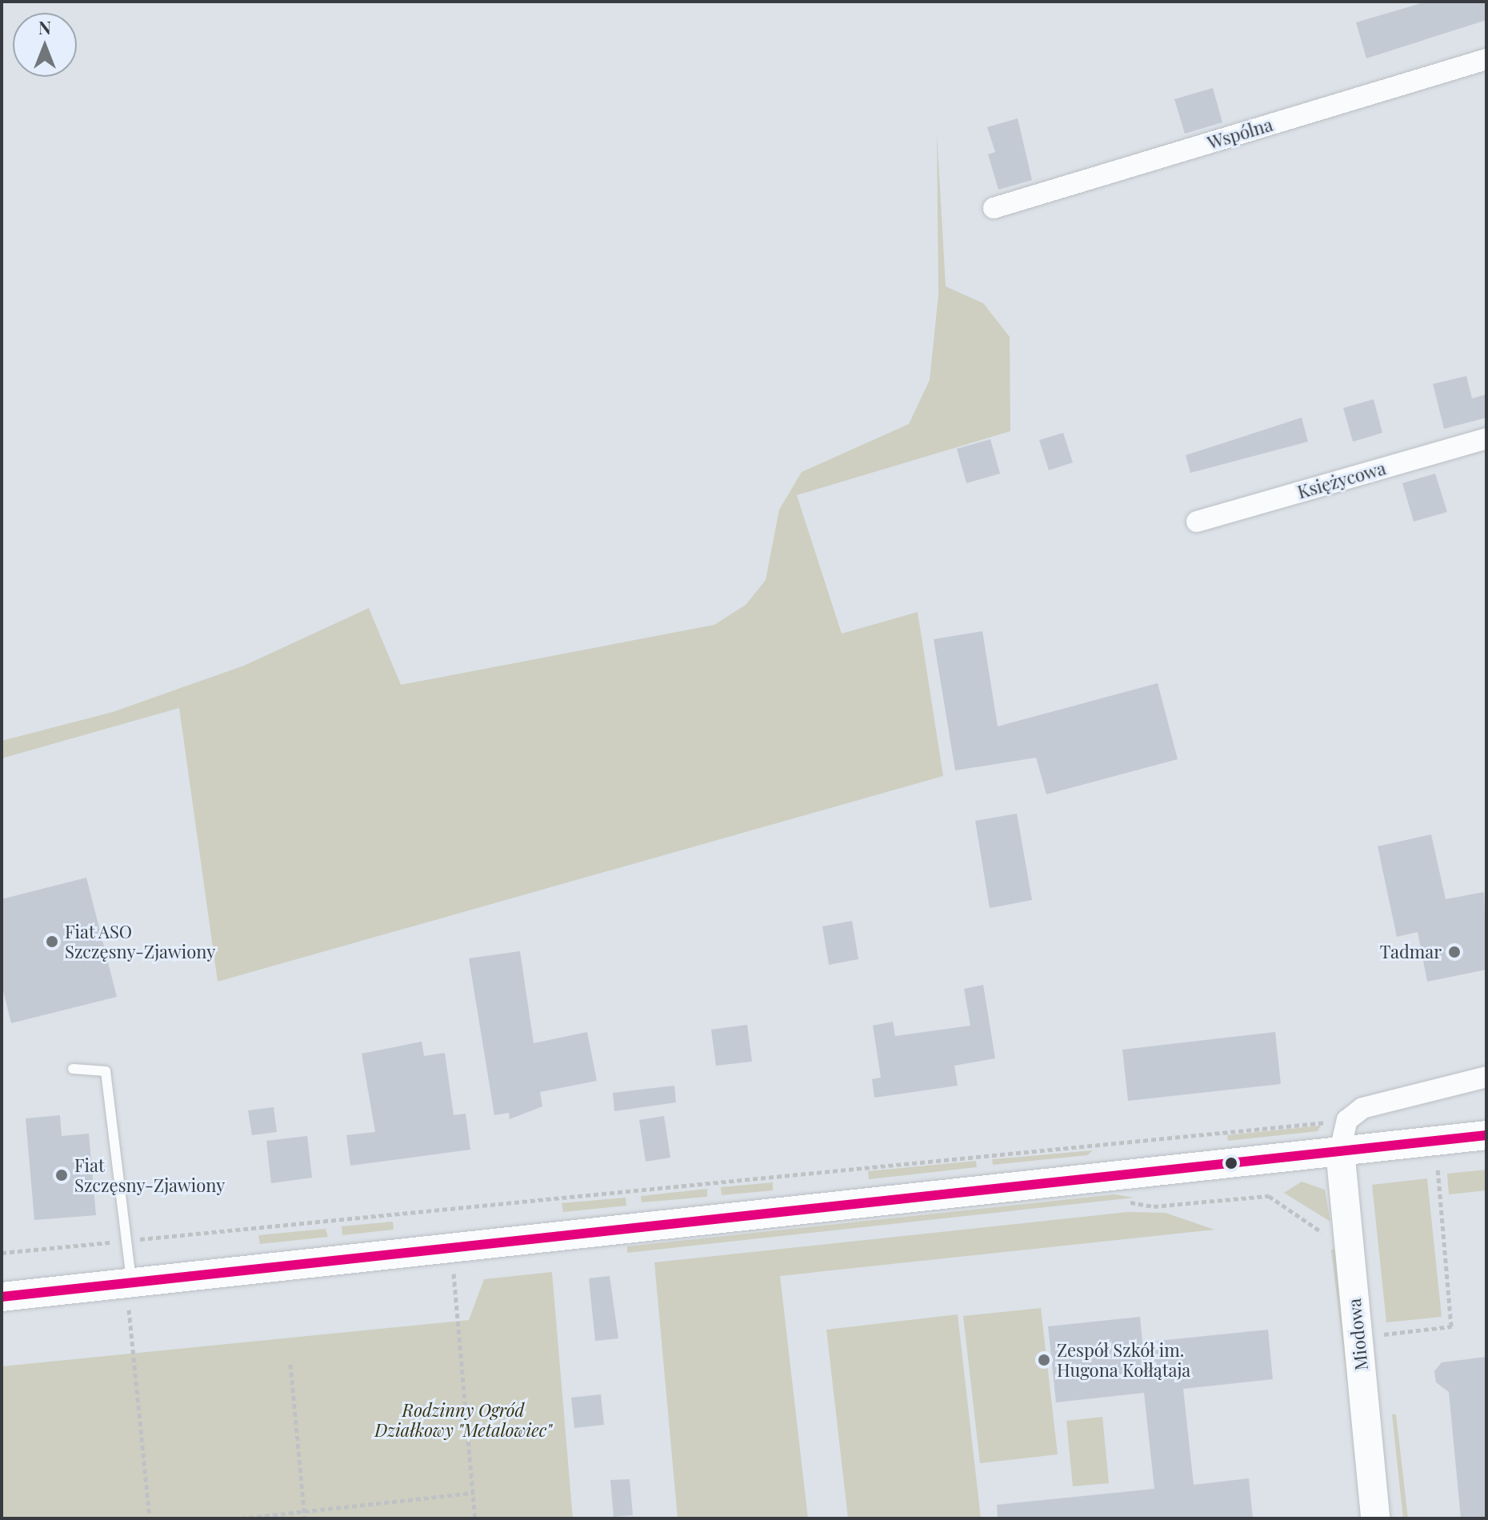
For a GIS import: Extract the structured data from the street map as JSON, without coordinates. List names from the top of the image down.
{
  "streets": {
    "main road": ["Miodowa"],
    "street": ["Wspólna", "Księżycowa"]
  },
  "parks": ["Rodzinny Ogród Działkowy \"Metalowiec\""],
  "places": [
    "Fiat ASO Szczęsny-Zjawiony",
    "Tadmar",
    "Fiat Szczęsny-Zjawiony",
    "Zespół Szkół im. Hugona Kołłątaja"
  ],
  "north": "top"
}
